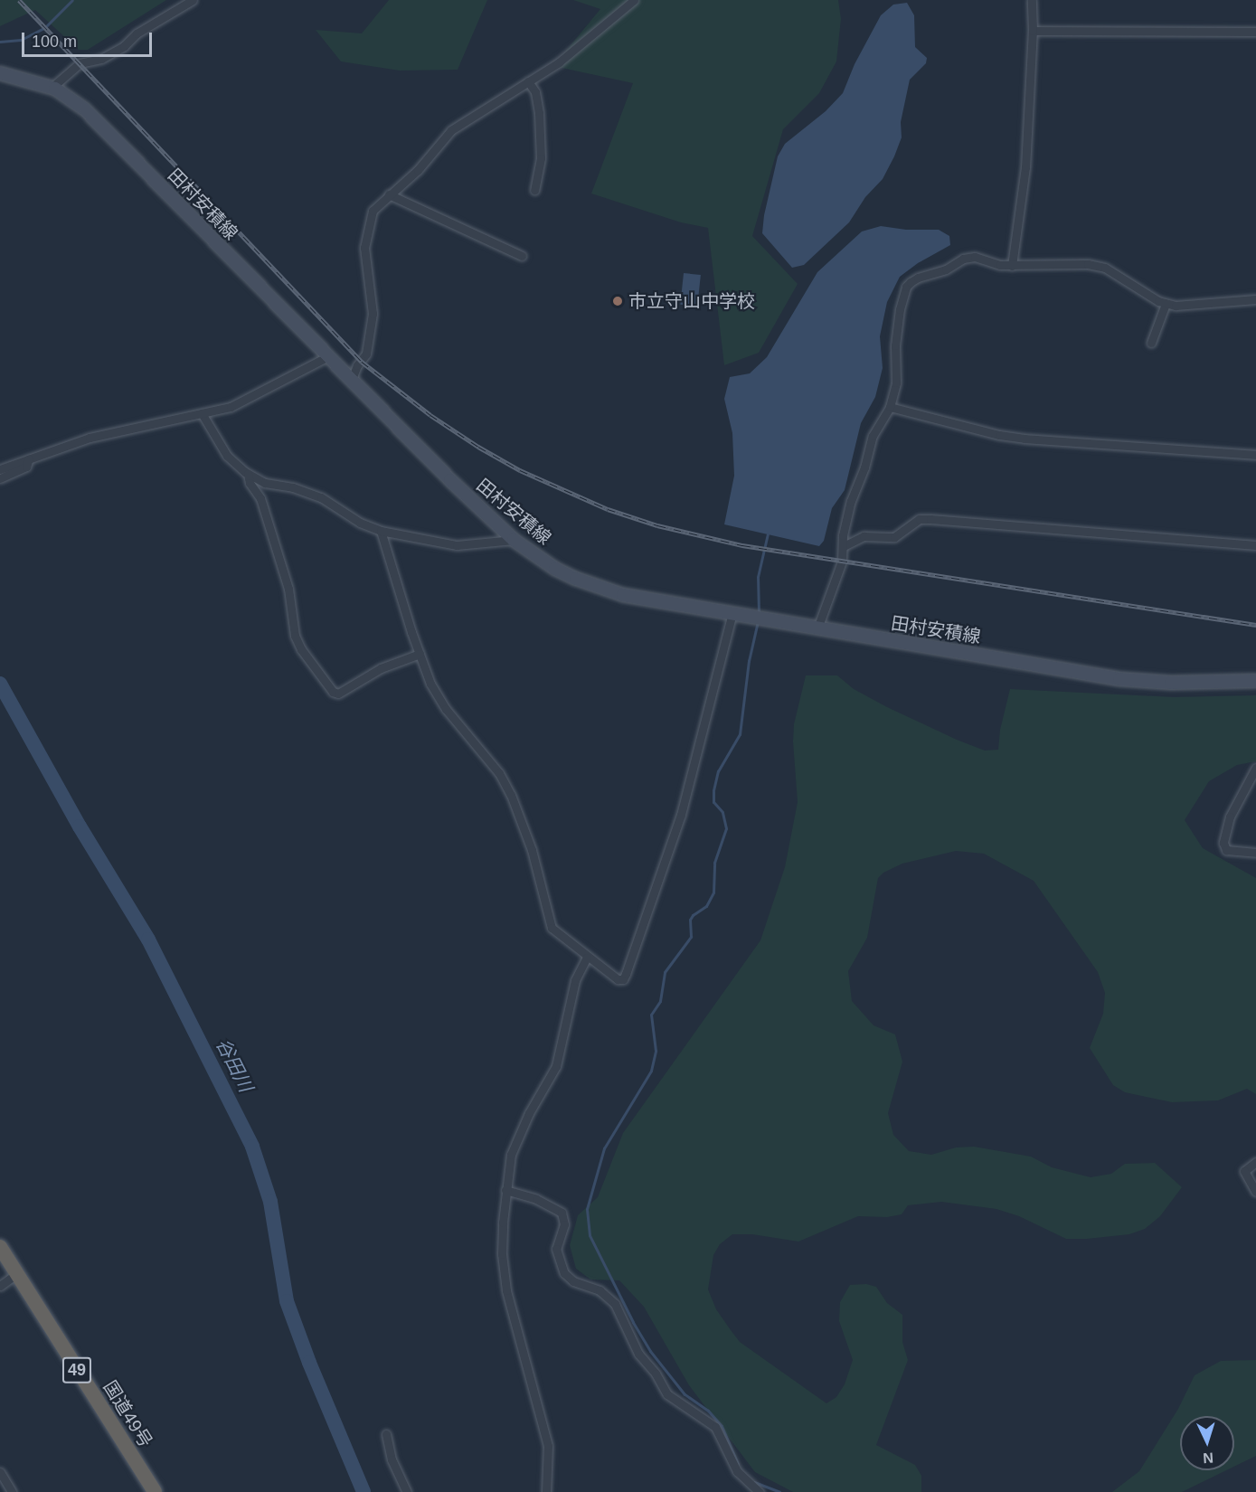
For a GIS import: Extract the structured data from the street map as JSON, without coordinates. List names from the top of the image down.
{
  "streets": {
    "highway": ["49", "国道49号"],
    "main road": ["田村安積線"]
  },
  "water": ["谷田川"],
  "places": ["市立守山中学校"],
  "scale_bar": "100 m",
  "north": "bottom"
}
